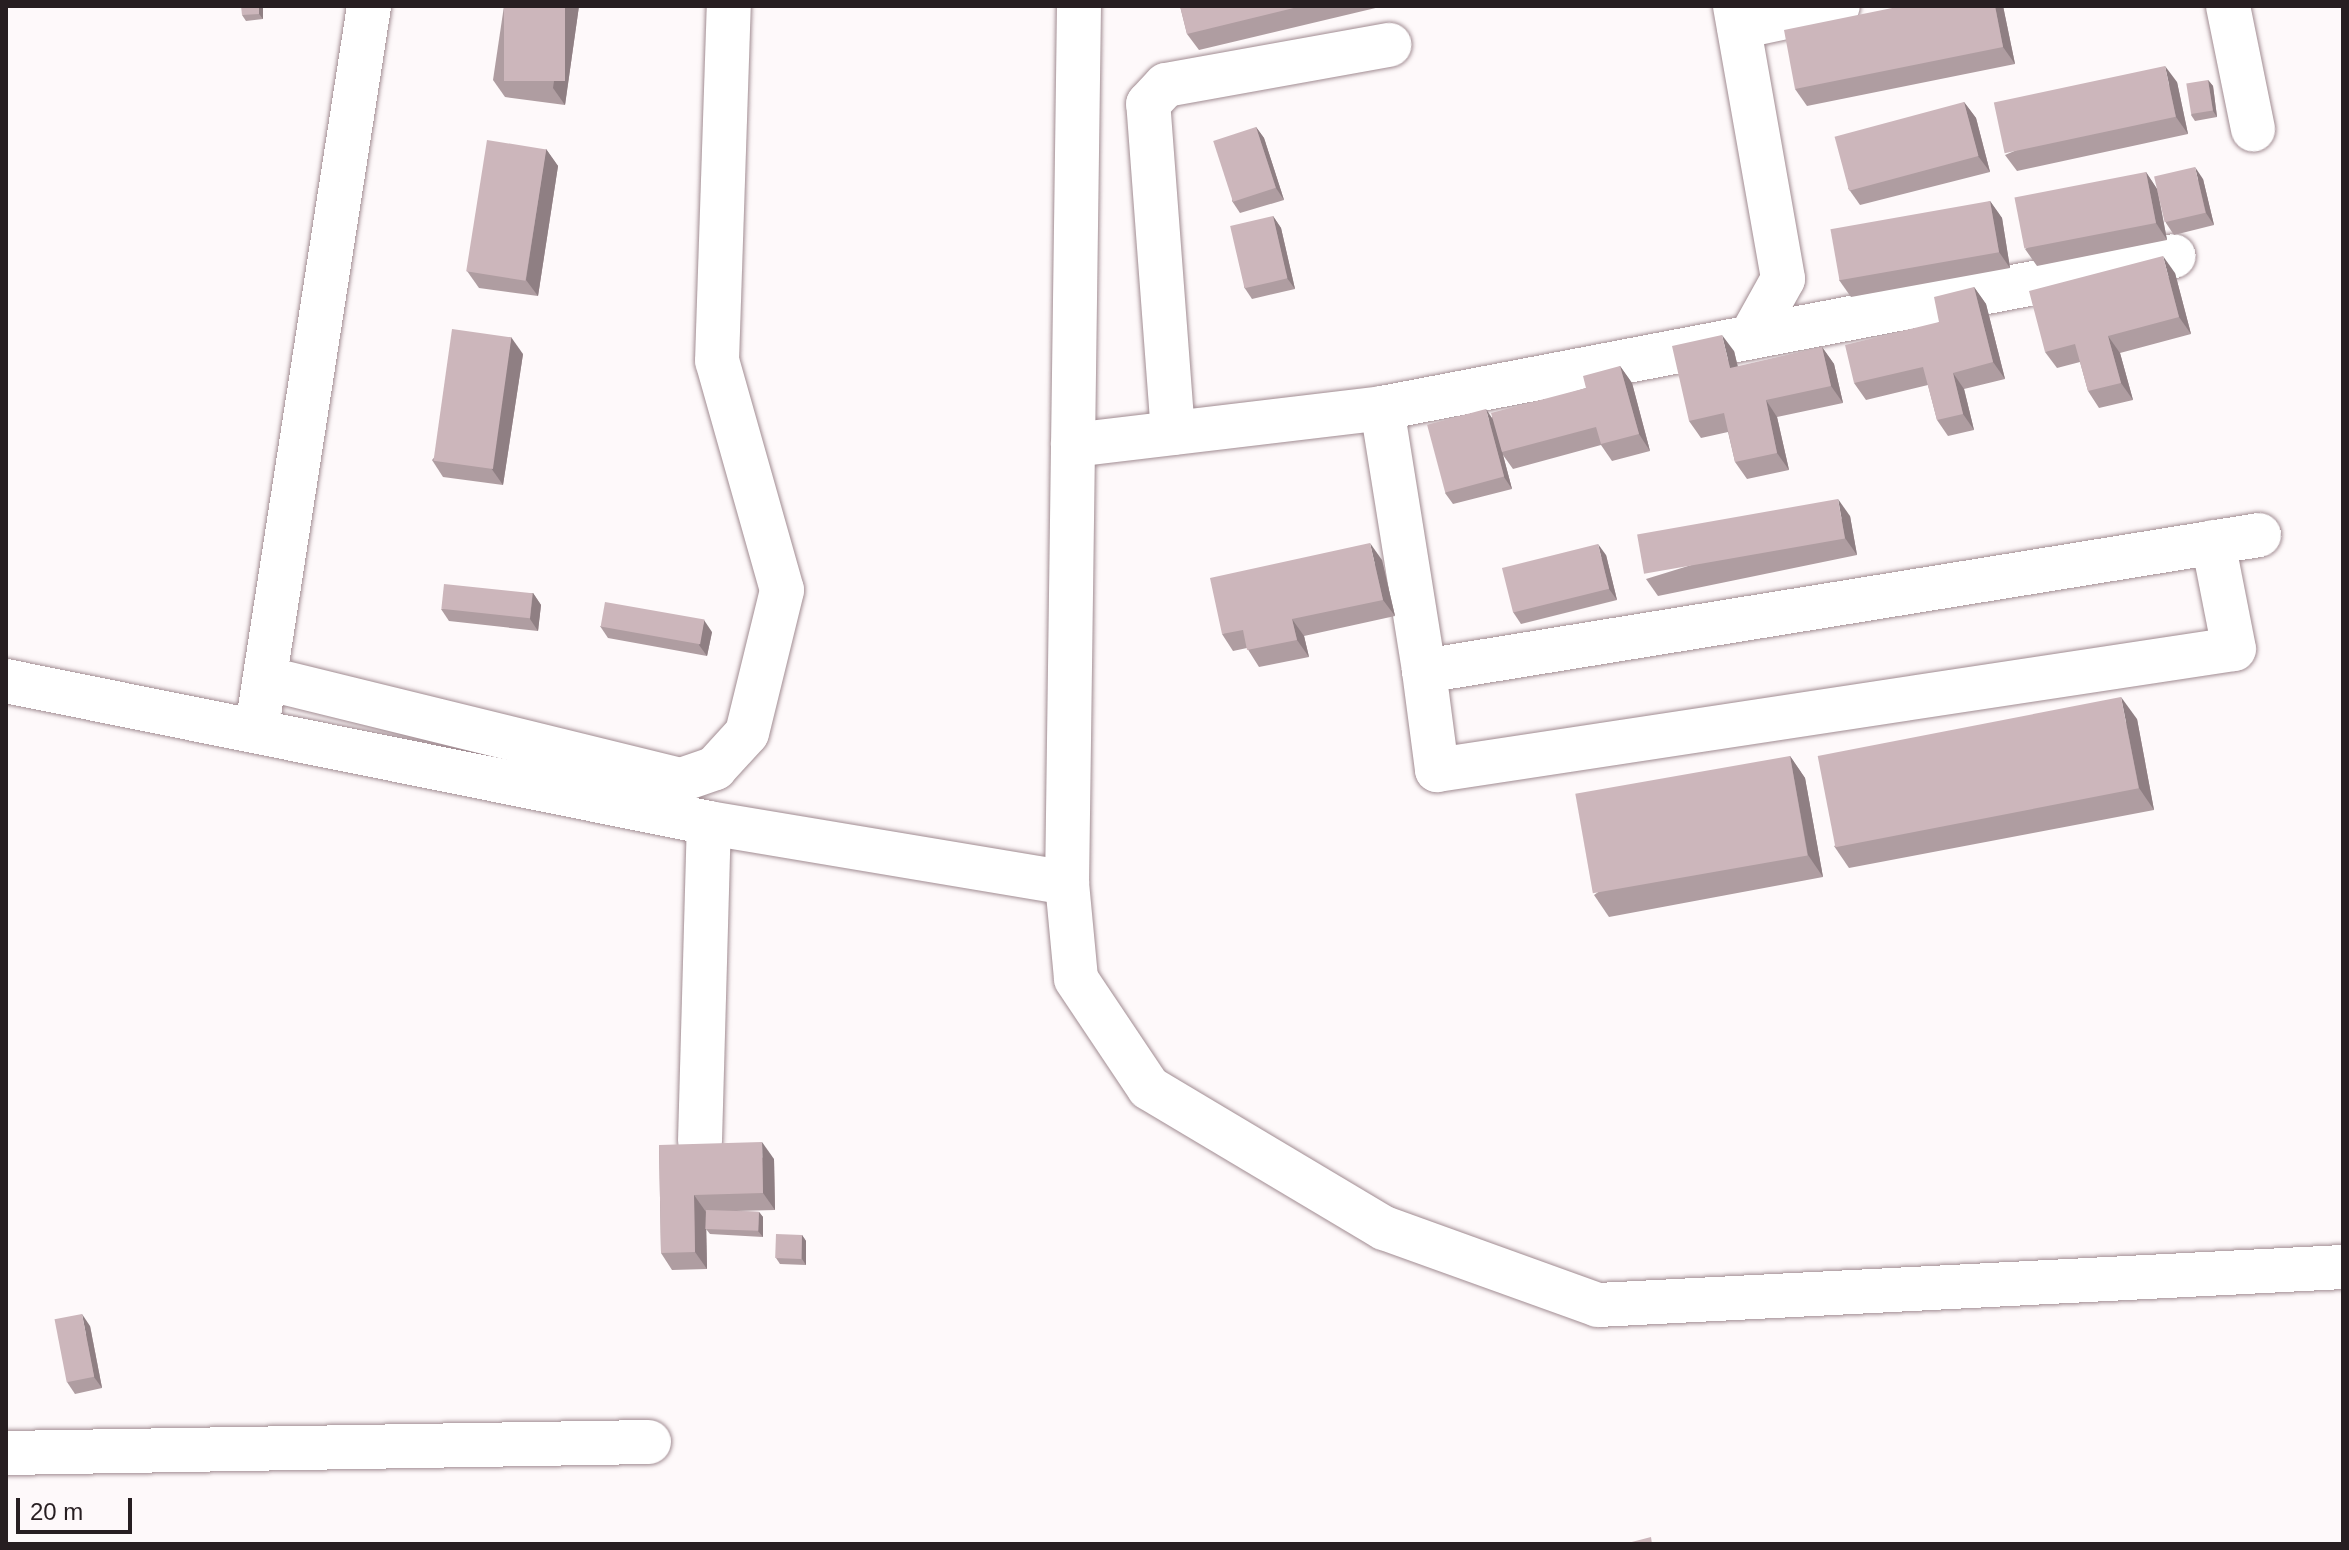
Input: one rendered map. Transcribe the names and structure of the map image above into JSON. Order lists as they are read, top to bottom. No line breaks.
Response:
{"scale_bar":"20 m"}
